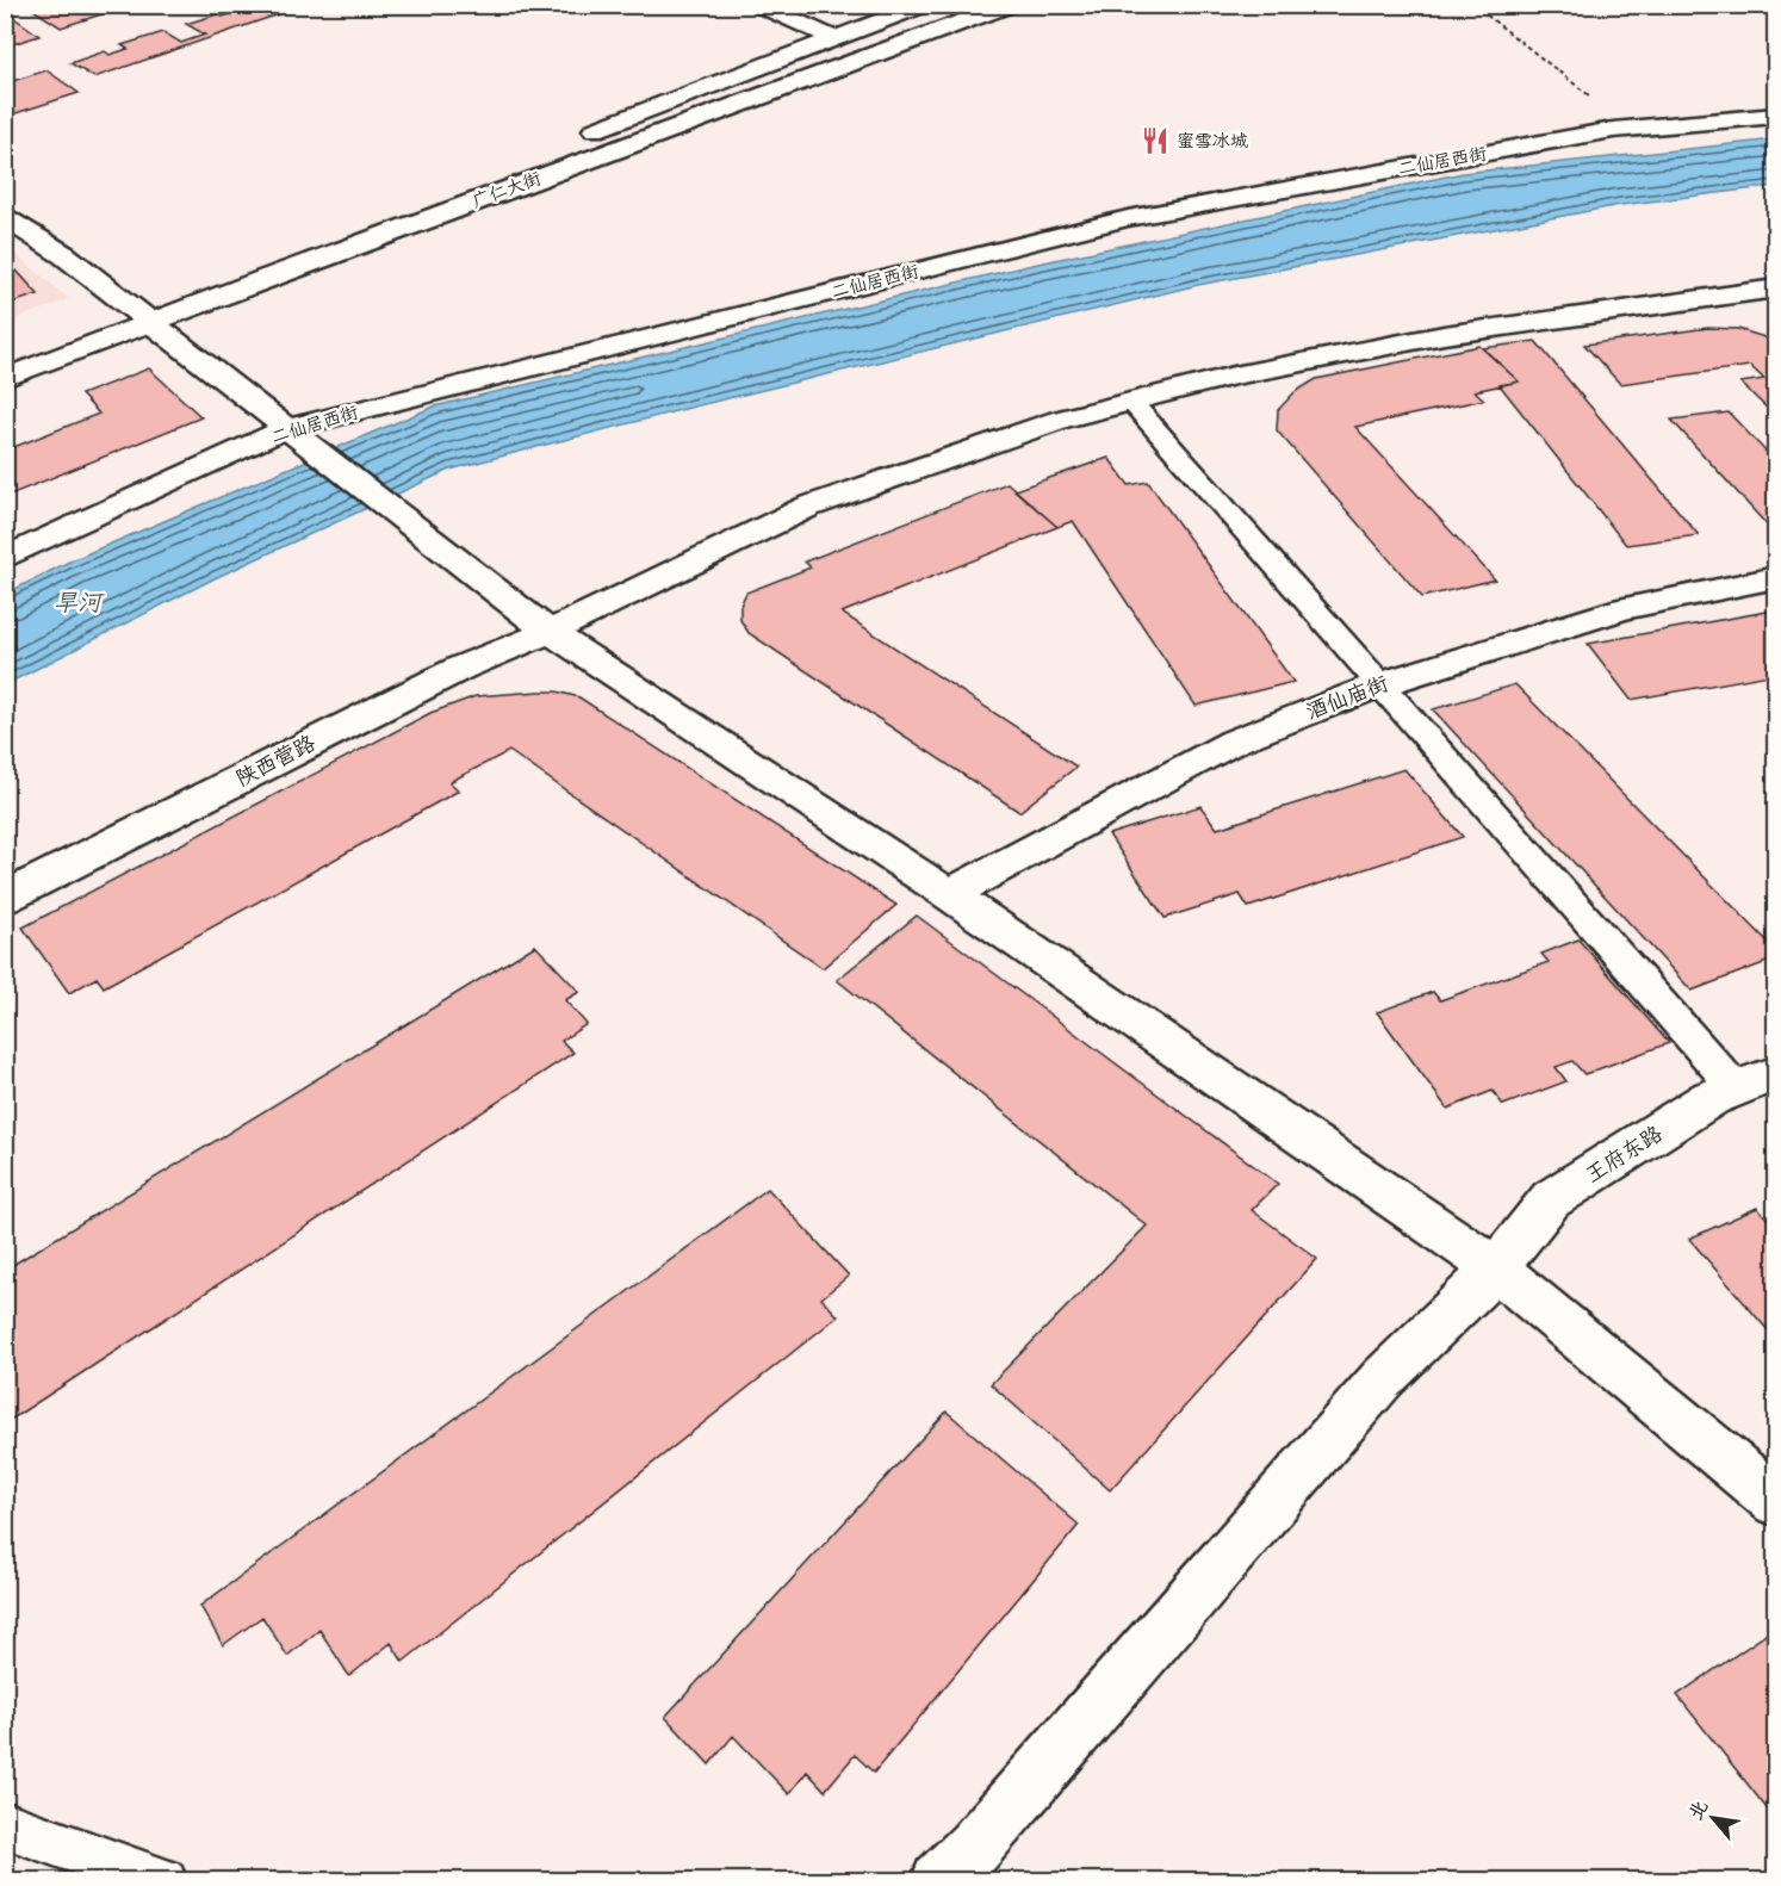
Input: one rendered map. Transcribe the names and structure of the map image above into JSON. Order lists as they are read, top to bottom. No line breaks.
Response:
{"streets":{"street":["二仙居西街","广仁大街","酒仙庙街","陕西营路","王府东路"]},"water":["旱河"],"places":{"restaurant":["蜜雪冰城"]},"north":"top left"}
